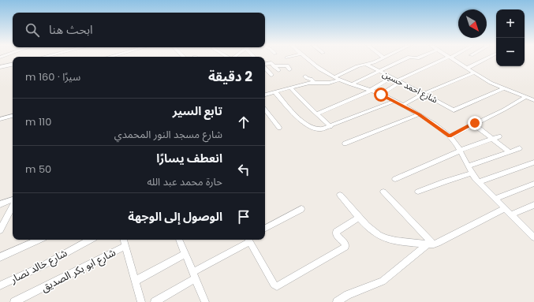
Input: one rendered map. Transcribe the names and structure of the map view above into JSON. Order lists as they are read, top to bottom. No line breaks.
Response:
{"streets":{"street":["شارع احمد حسين","شارع خالد نصار","شارع ابو بكر الصديق"]},"north":"bottom right","page":{"map_buttons":["+","−"],"search":"ابحث هنا","heading":["2 دقيقة","سيرًا · 160 m"],"list":[["تابع السير","شارع مسجد النور المحمدي","110 m"],["انعطف يسارًا","حارة محمد عبد الله","50 m"],"الوصول إلى الوجهة"]}}
